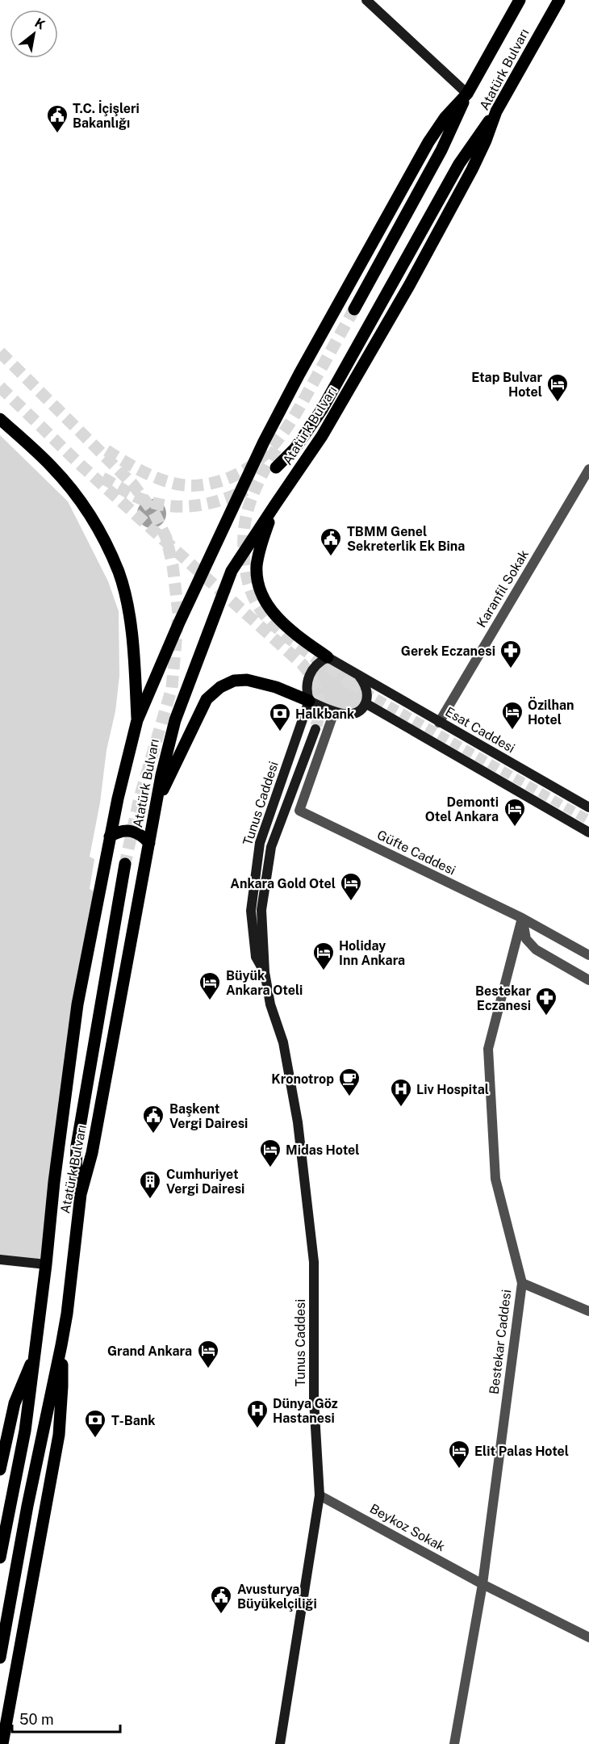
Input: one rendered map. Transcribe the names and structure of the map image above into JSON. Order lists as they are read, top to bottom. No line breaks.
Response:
{"streets":{"main road":["Atatürk Bulvarı"],"street":["Karanfil Sokak","Esat Caddesi","Tunus Caddesi","Güfte Caddesi","Bestekar Caddesi","Beykoz Sokak"]},"crossings":[["Karanfil Sokak","Esat Caddesi"],["Esat Caddesi","Tunus Caddesi"],["Esat Caddesi","Güfte Caddesi"],["Tunus Caddesi","Güfte Caddesi"],["Tunus Caddesi","Beykoz Sokak"],["Güfte Caddesi","Bestekar Caddesi"],["Bestekar Caddesi","Beykoz Sokak"]],"places":{"public building":["T.C. İçişleri Bakanlığı","TBMM Genel Sekreterlik Ek Bina","Başkent Vergi Dairesi","Avusturya Büyükelçiliği"],"hotel":["Etap Bulvar Hotel","Özilhan Hotel","Demonti Otel Ankara","Ankara Gold Otel","Holiday Inn Ankara","Büyük Ankara Oteli","Midas Hotel","Grand Ankara","Elit Palas Hotel"],"pharmacy":["Gerek Eczanesi","Bestekar Eczanesi"],"bank":["Halkbank","T-Bank"],"cafe":["Kronotrop"],"hospital":["Liv Hospital","Dünya Göz Hastanesi"],"building":["Cumhuriyet Vergi Dairesi"]},"scale_bar":"50 m","north":"top right"}
